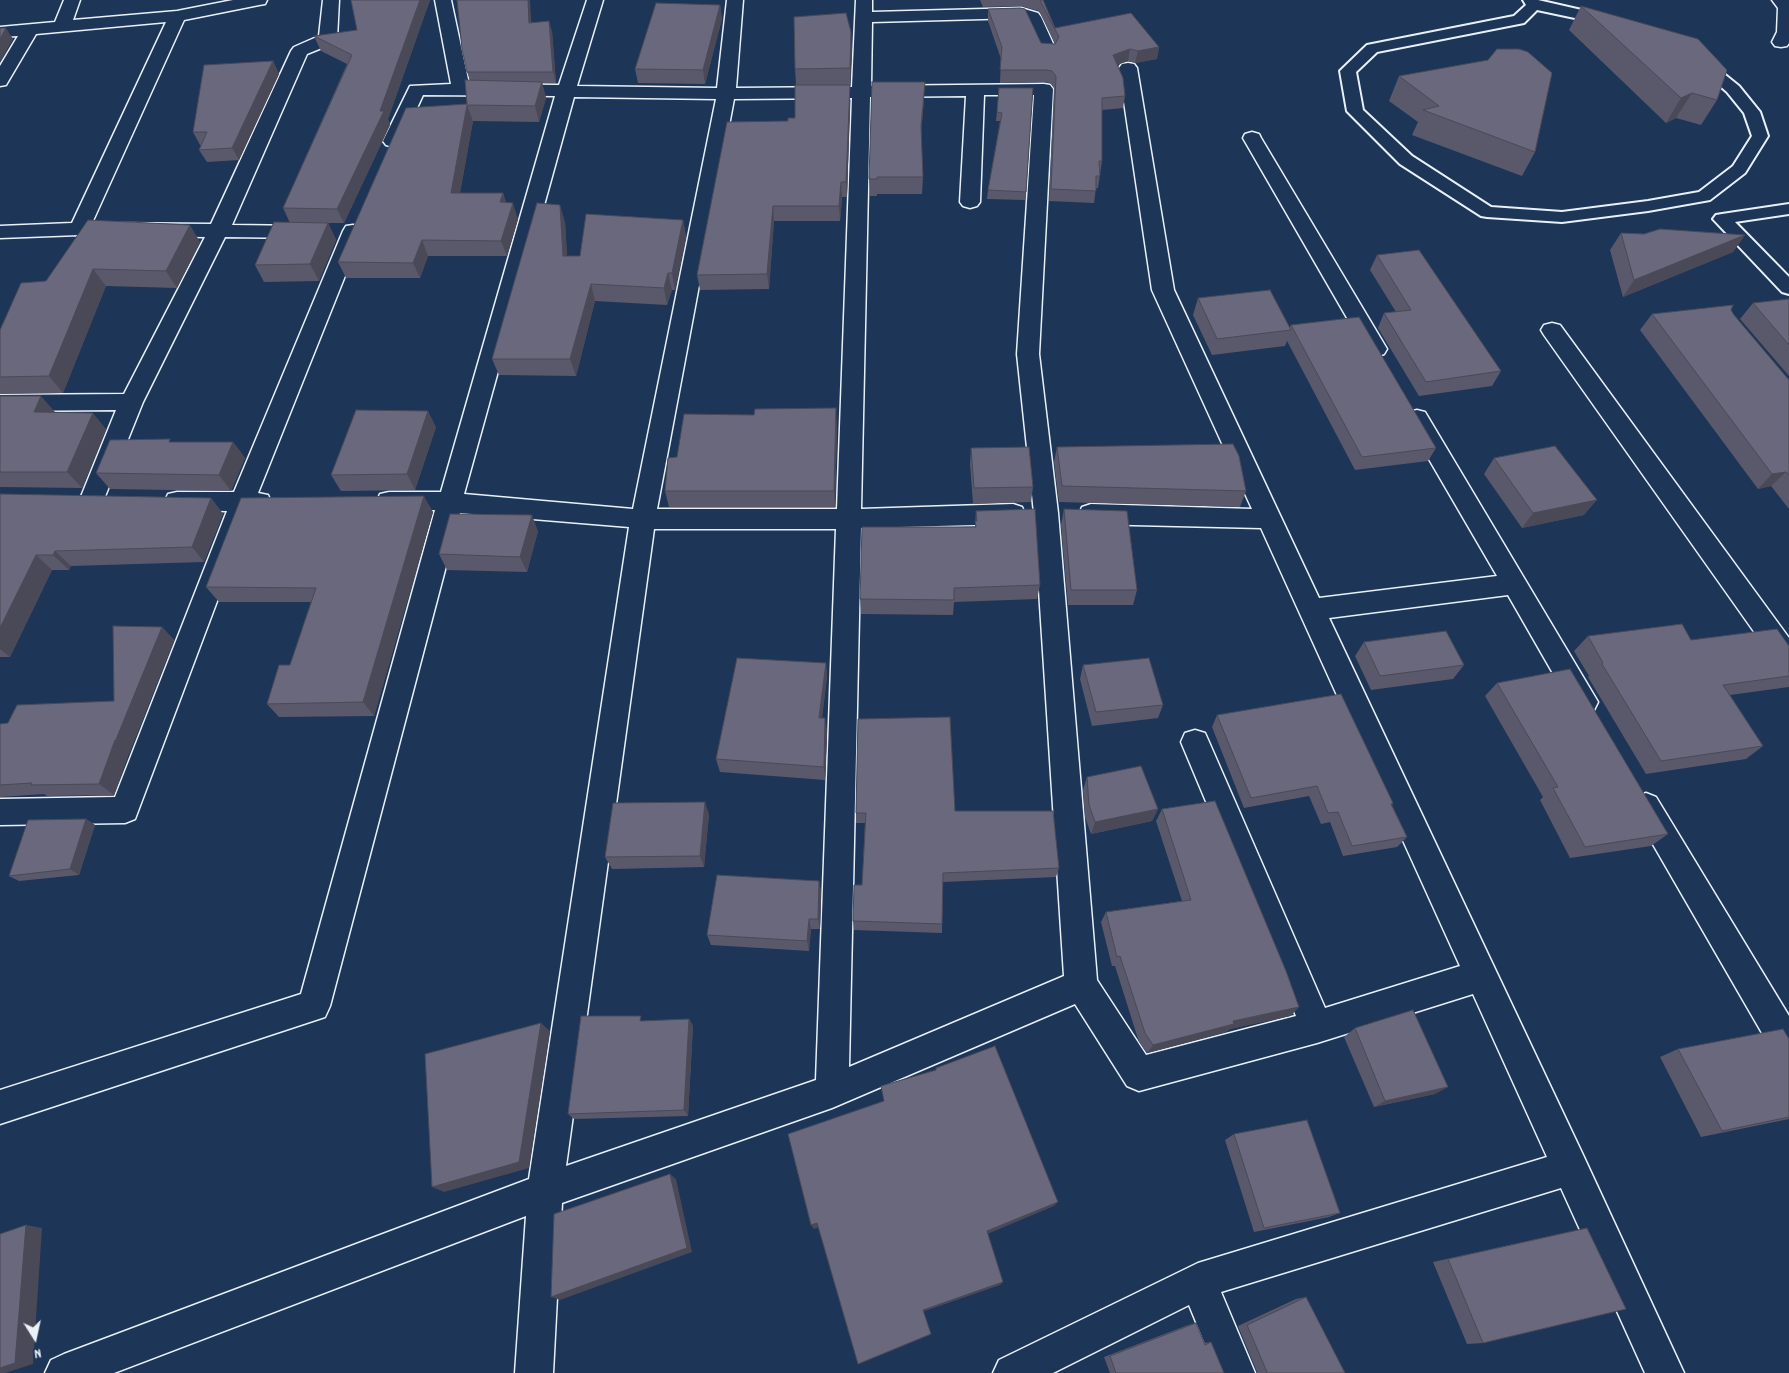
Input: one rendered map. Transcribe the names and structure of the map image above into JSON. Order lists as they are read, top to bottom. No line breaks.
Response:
{"north":"bottom"}
